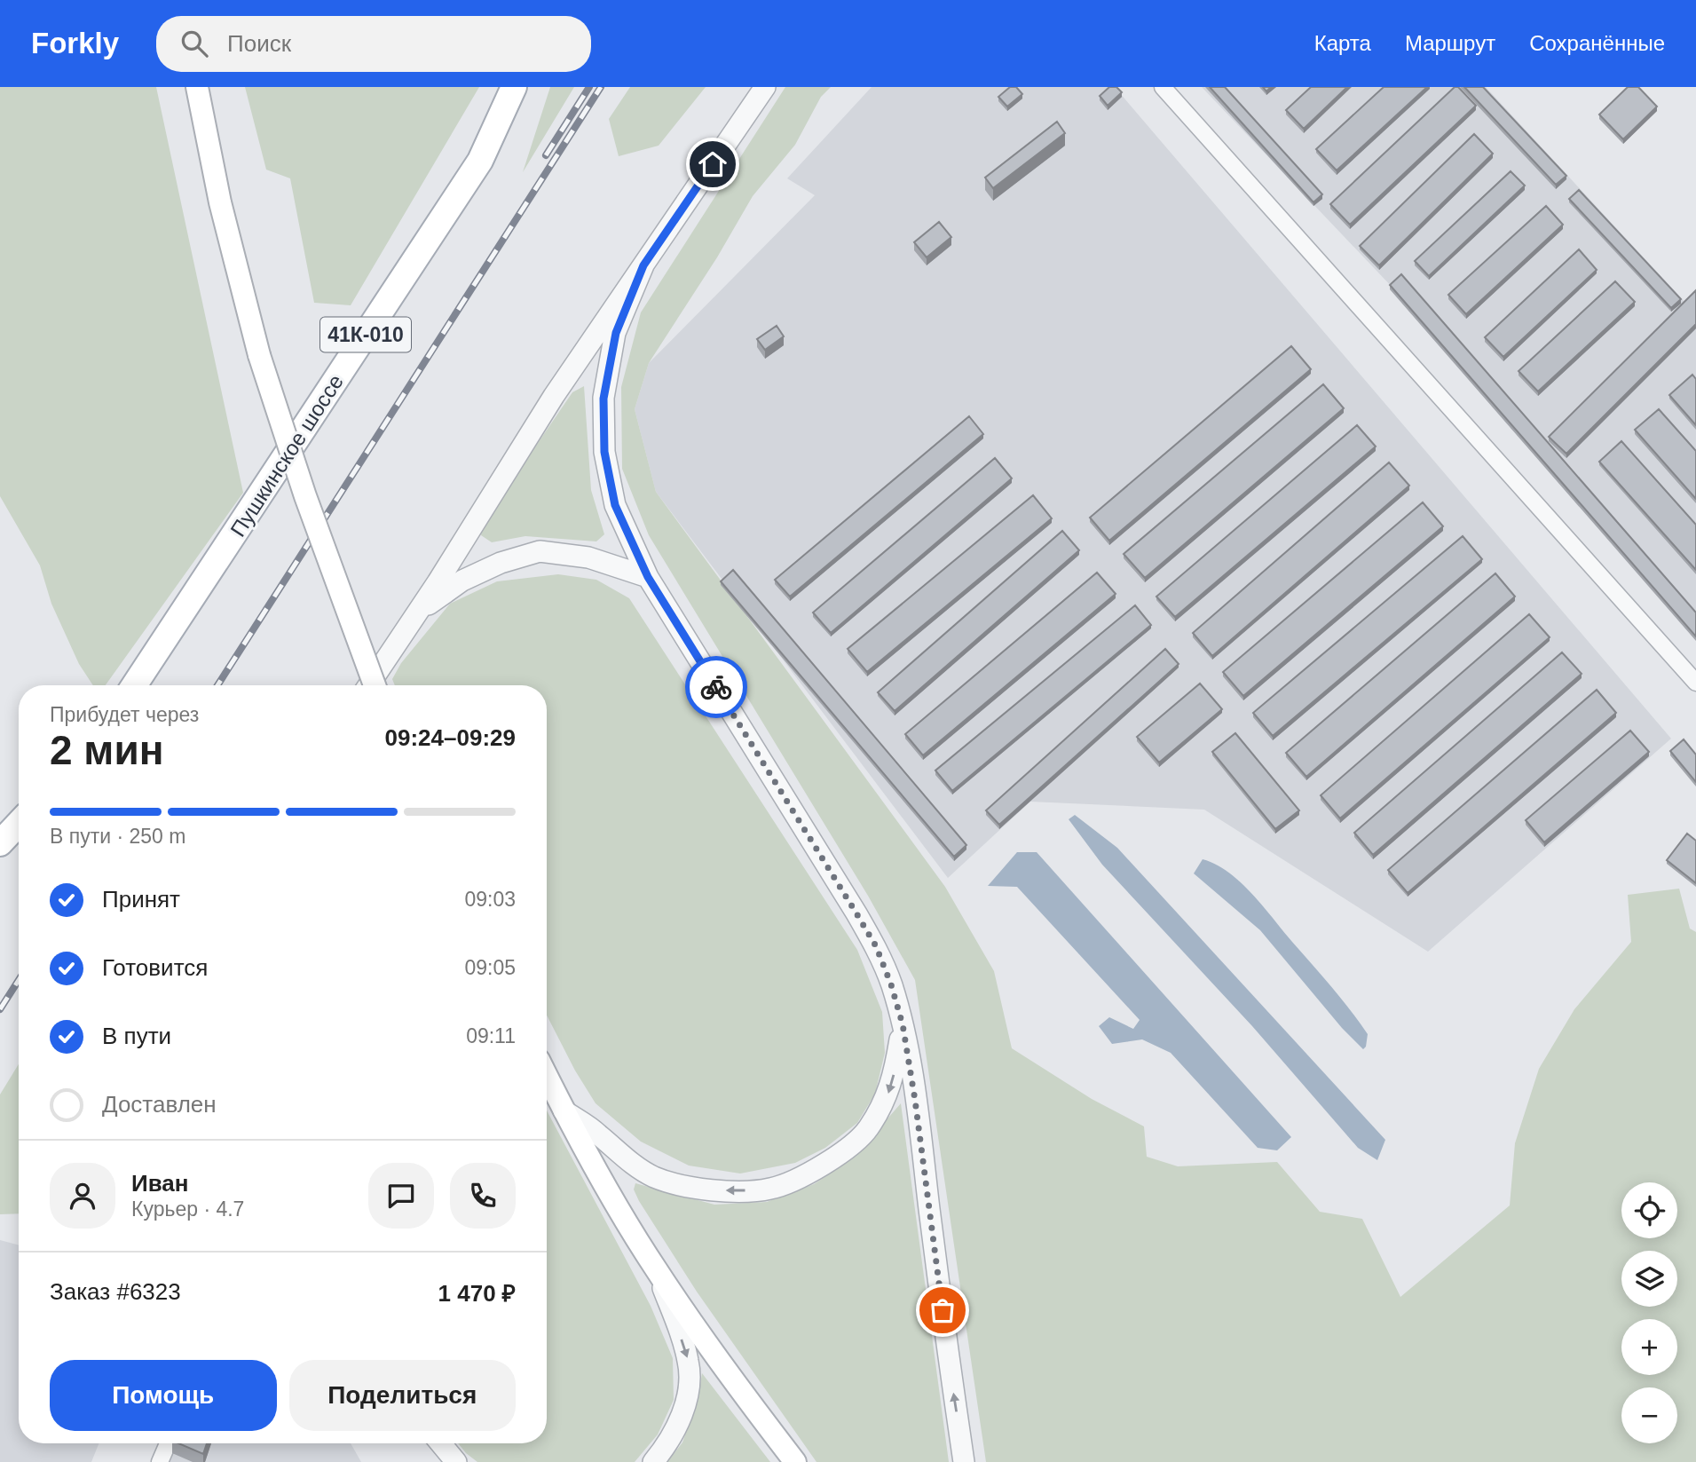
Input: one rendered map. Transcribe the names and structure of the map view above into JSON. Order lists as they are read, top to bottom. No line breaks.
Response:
{"streets":{"main road":["41К-010","Пушкинское шоссе"]},"page":{"header":"Forkly","search":"Поиск","nav":["Карта","Маршрут","Сохранённые"],"heading":["2 мин","Прибудет через","09:24–09:29"],"panel":["Иван","Курьер · 4.7","Заказ #6323","1 470 ₽"],"bar":"В пути · 250 m","list":[["Принят","09:03"],["Готовится","09:05"],["В пути","09:11"],"Доставлен"],"map_buttons":["+","−"],"buttons":["Помощь","Поделиться"]}}
